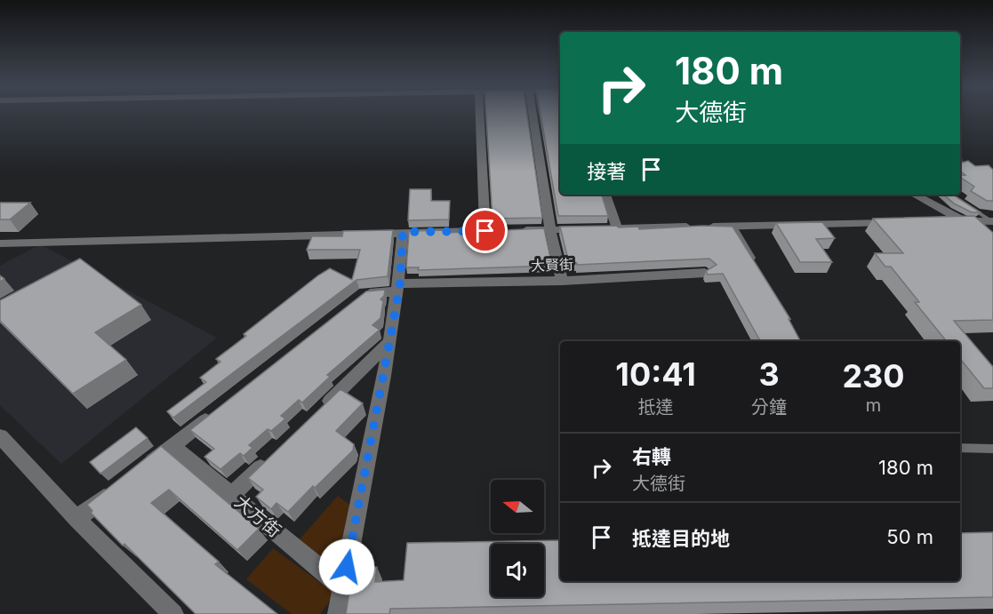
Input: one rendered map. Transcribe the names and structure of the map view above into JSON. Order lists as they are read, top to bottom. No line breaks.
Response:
{"streets":{"street":["大賢街","大方街"]},"north":"left","page":{"turn":["180 m","大德街"],"then":"接著","eta":["10:41","抵達","3","分鐘","230","m"],"list":[{"name":"右轉","note":"大德街","value":"180 m"},{"name":"抵達目的地","value":"50 m"}]}}
